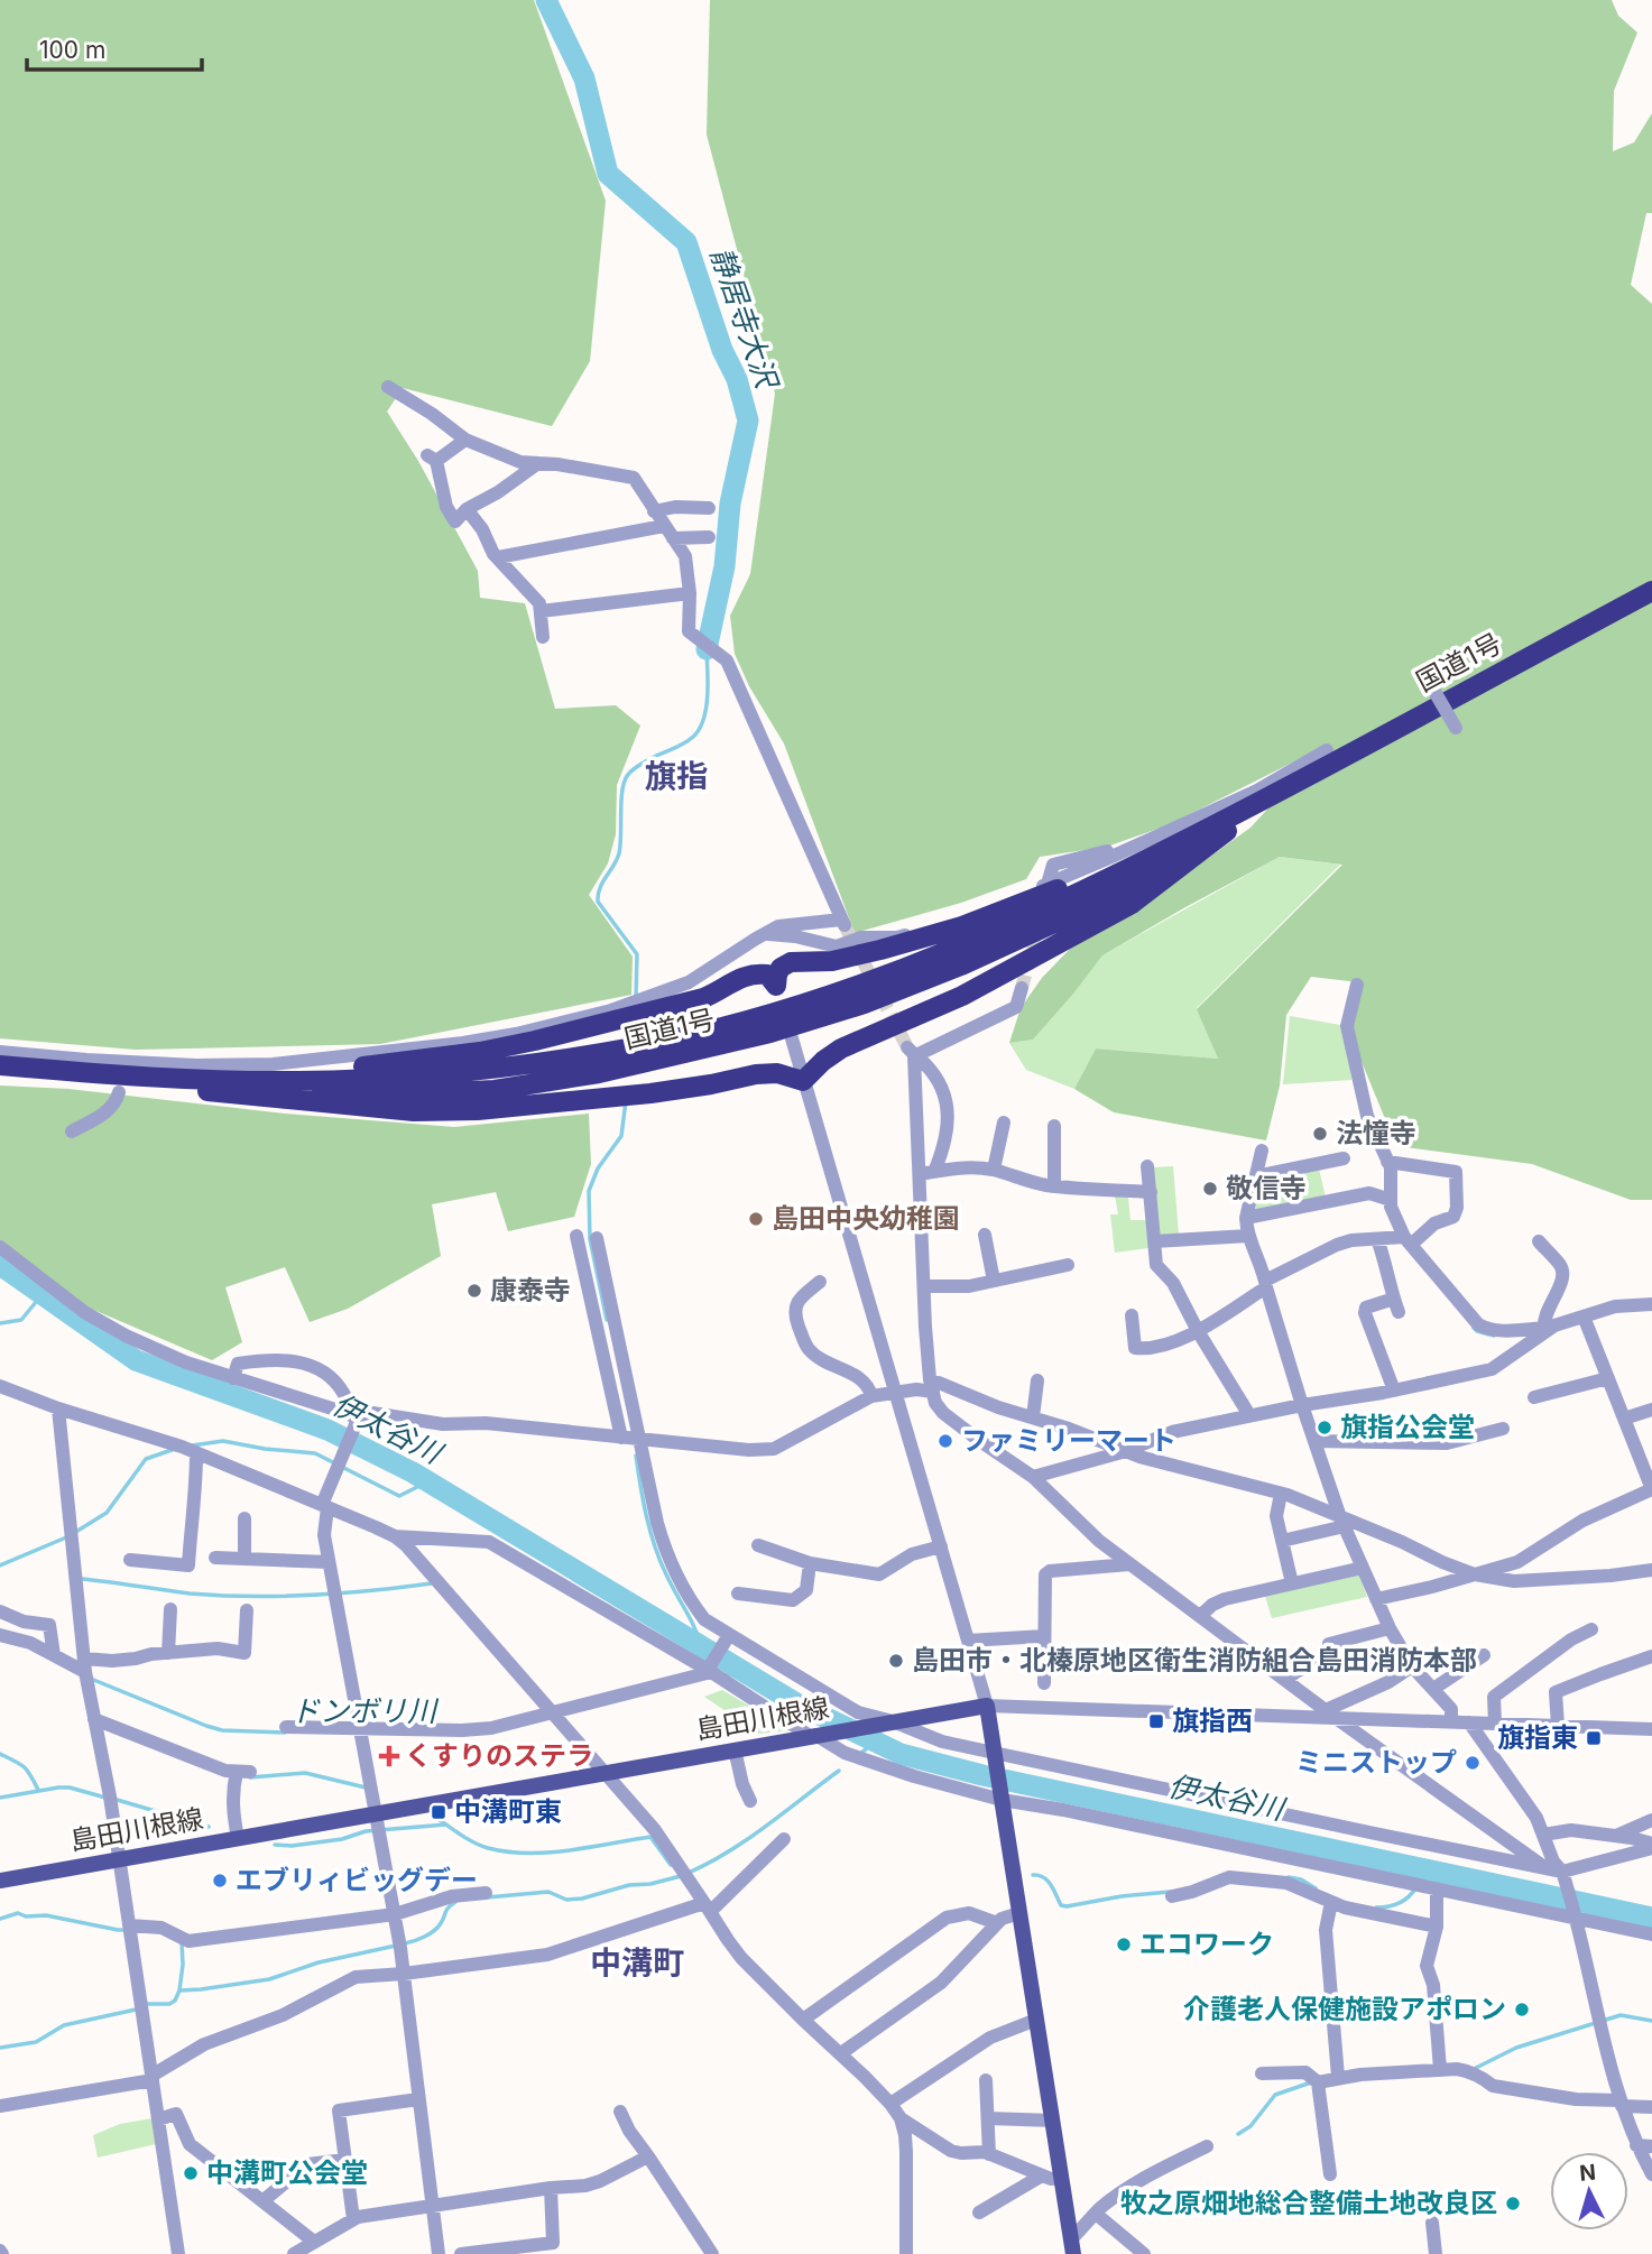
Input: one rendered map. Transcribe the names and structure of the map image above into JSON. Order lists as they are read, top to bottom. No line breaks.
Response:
{"streets":{"highway":["国道1号"],"main road":["島田川根線"]},"districts":["旗指","中溝町"],"water":["静居寺大沢","伊太谷川","ドンボリ川"],"places":{"other":["法憧寺","敬信寺","島田中央幼稚園","康泰寺","旗指公会堂","ファミリーマート","島田市・北榛原地区衛生消防組合島田消防本部","ミニストップ","エブリィビッグデー","エコワーク","介護老人保健施設アポロン","中溝町公会堂","牧之原畑地総合整備土地改良区"],"transit":["旗指西","旗指東","中溝町東"],"health":["くすりのステラ"]},"scale_bar":"100 m","north":"top"}
